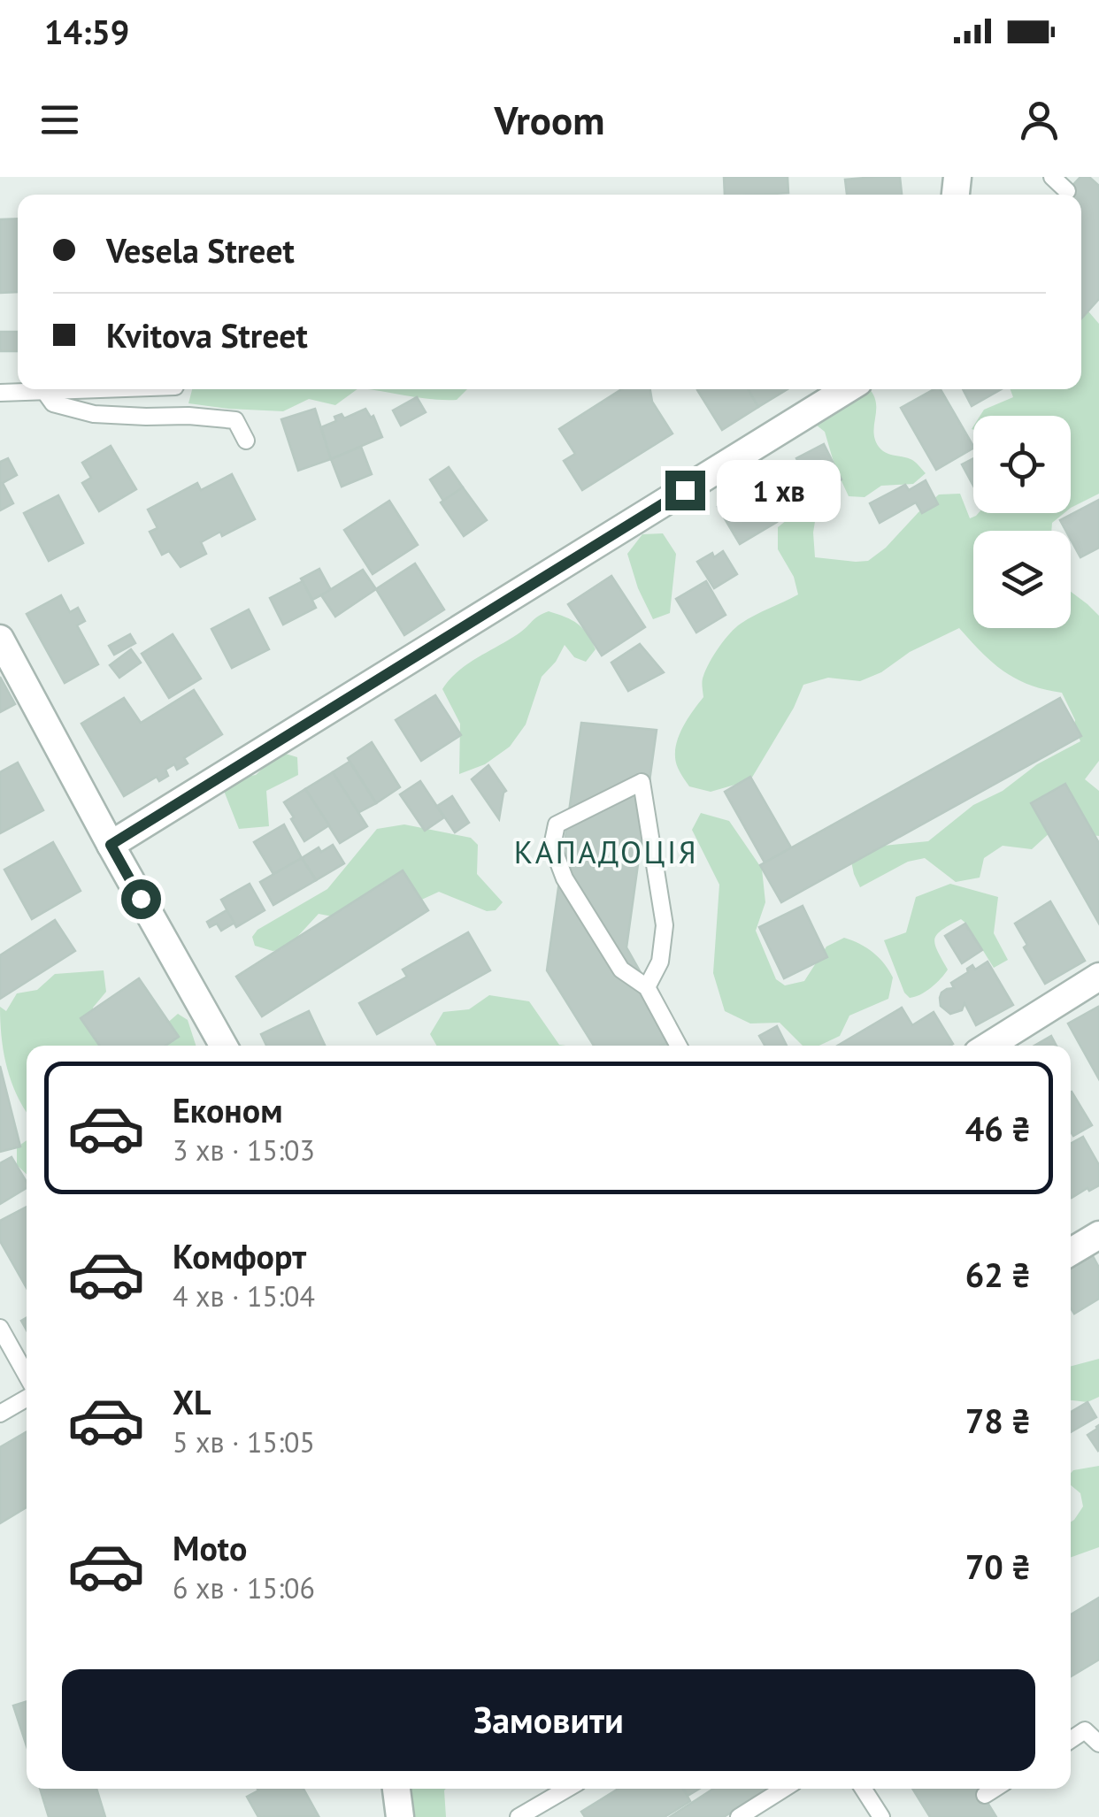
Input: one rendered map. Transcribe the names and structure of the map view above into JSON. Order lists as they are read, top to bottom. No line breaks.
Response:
{"districts":["КАПАДОЦІЯ"],"page":{"status":"14:59","header":"Vroom","banner":["Vesela Street","Kvitova Street"],"bubble":"1 хв","list":[{"name":"Економ","note":"3 хв · 15:03","value":"46 ₴"},{"name":"Комфорт","note":"4 хв · 15:04","value":"62 ₴"},{"name":"XL","note":"5 хв · 15:05","value":"78 ₴"},{"name":"Moto","note":"6 хв · 15:06","value":"70 ₴"}],"buttons":"Замовити"}}
